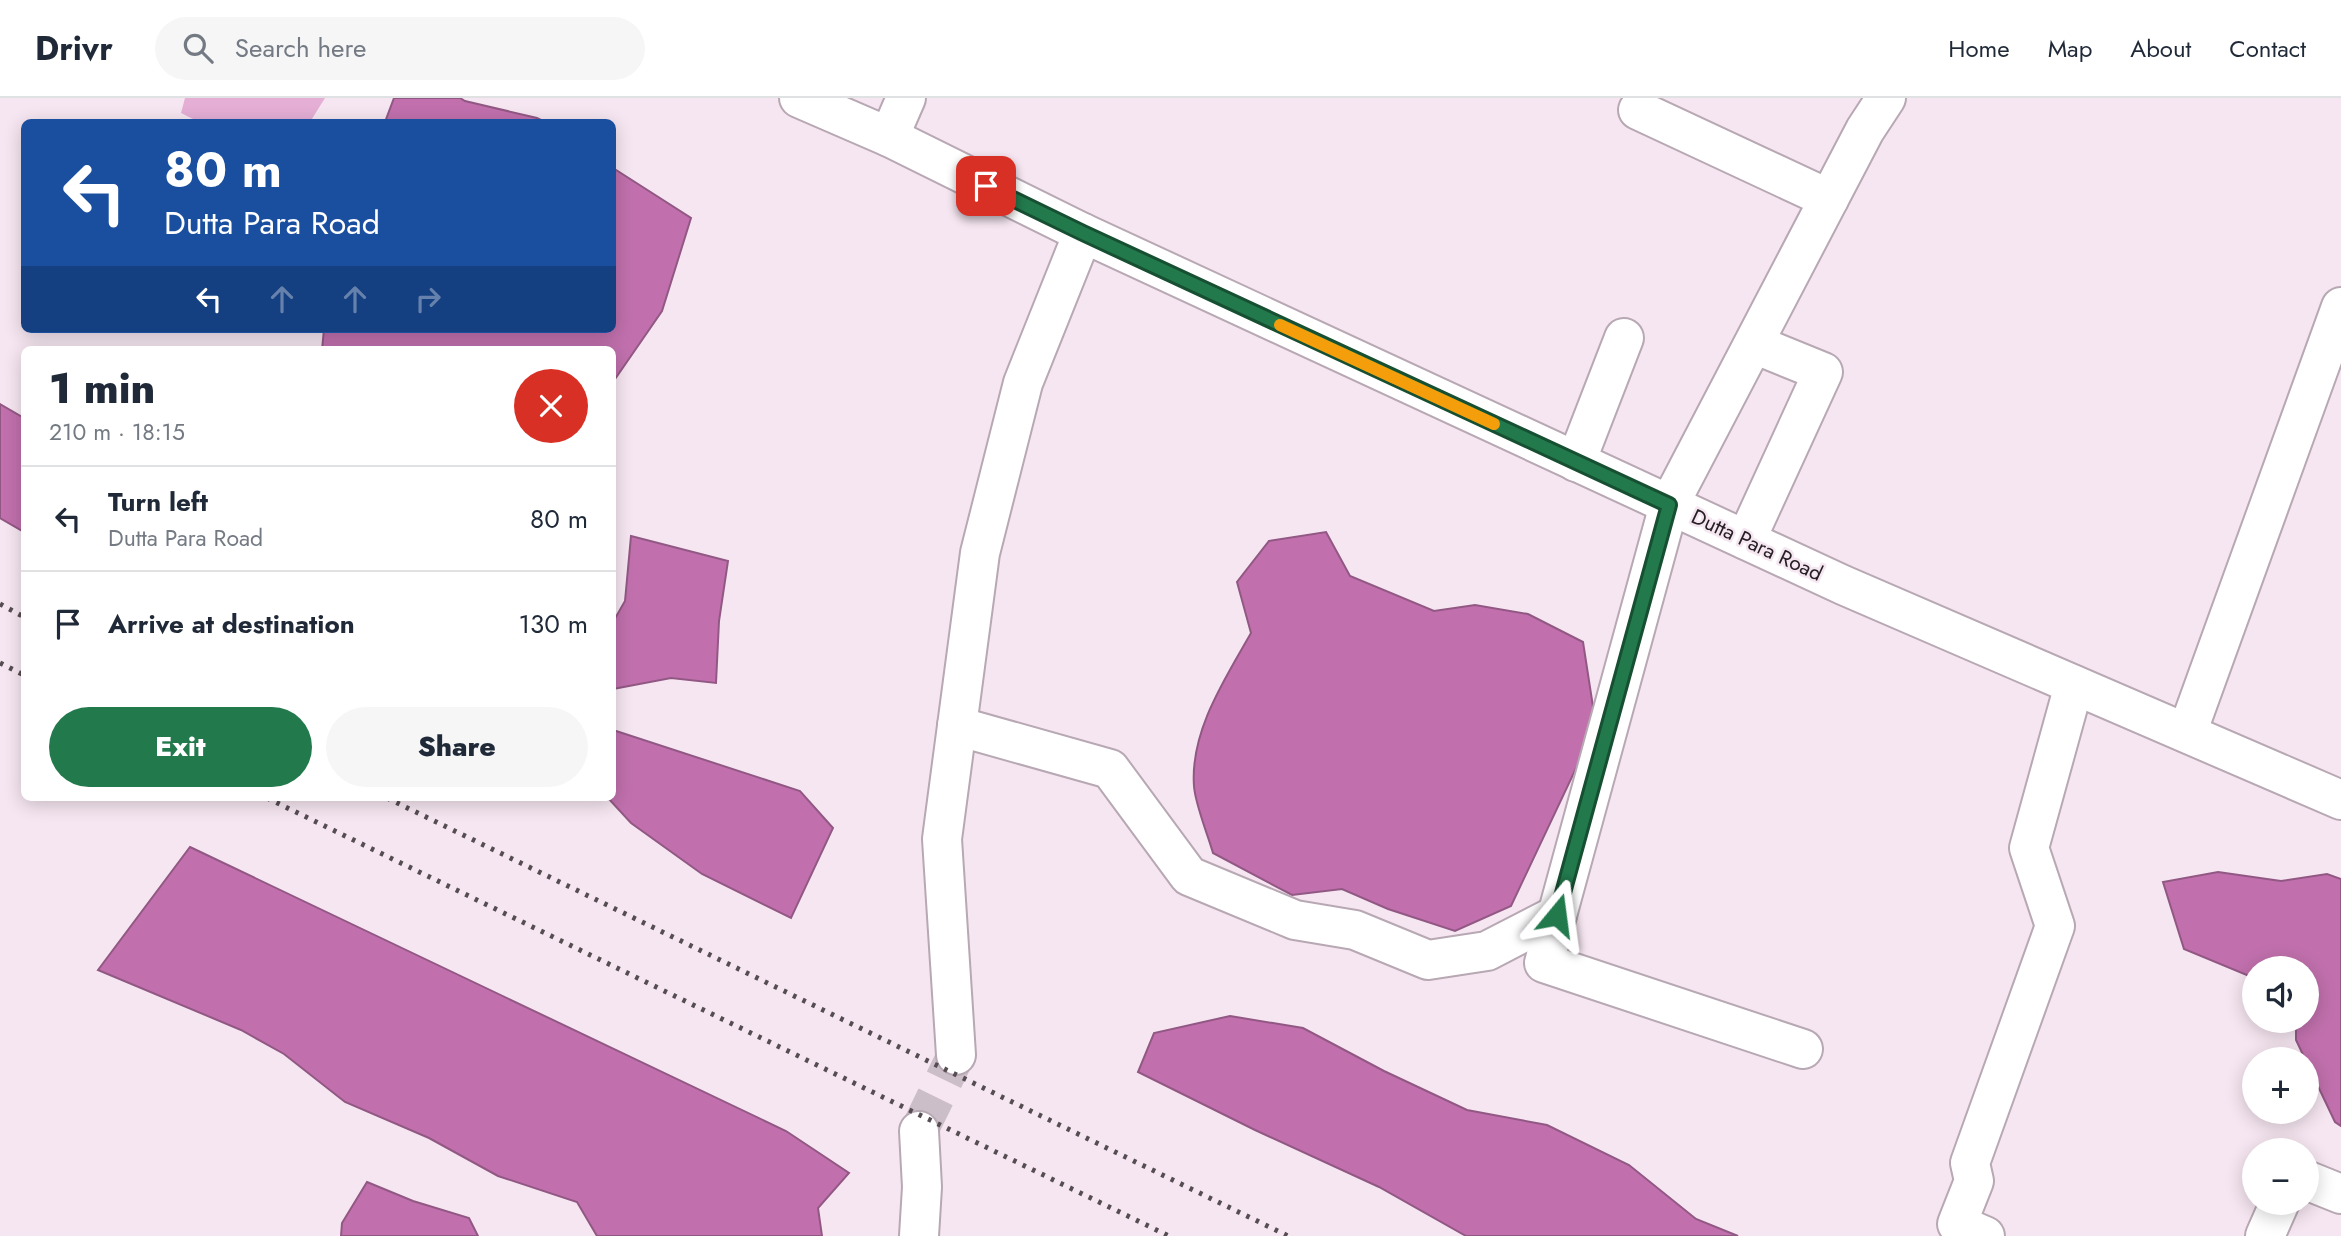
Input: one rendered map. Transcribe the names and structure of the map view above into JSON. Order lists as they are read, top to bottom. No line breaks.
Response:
{"streets":{"street":["Dutta Para Road"]},"page":{"header":"Drivr","search":"Search here","nav":["Home","Map","About","Contact"],"turn":["80 m","Dutta Para Road"],"heading":["1 min","210 m · 18:15"],"list":[{"name":"Turn left","note":"Dutta Para Road","value":"80 m"},{"name":"Arrive at destination","value":"130 m"}],"buttons":["Exit","Share"],"map_buttons":["+","−"]}}
